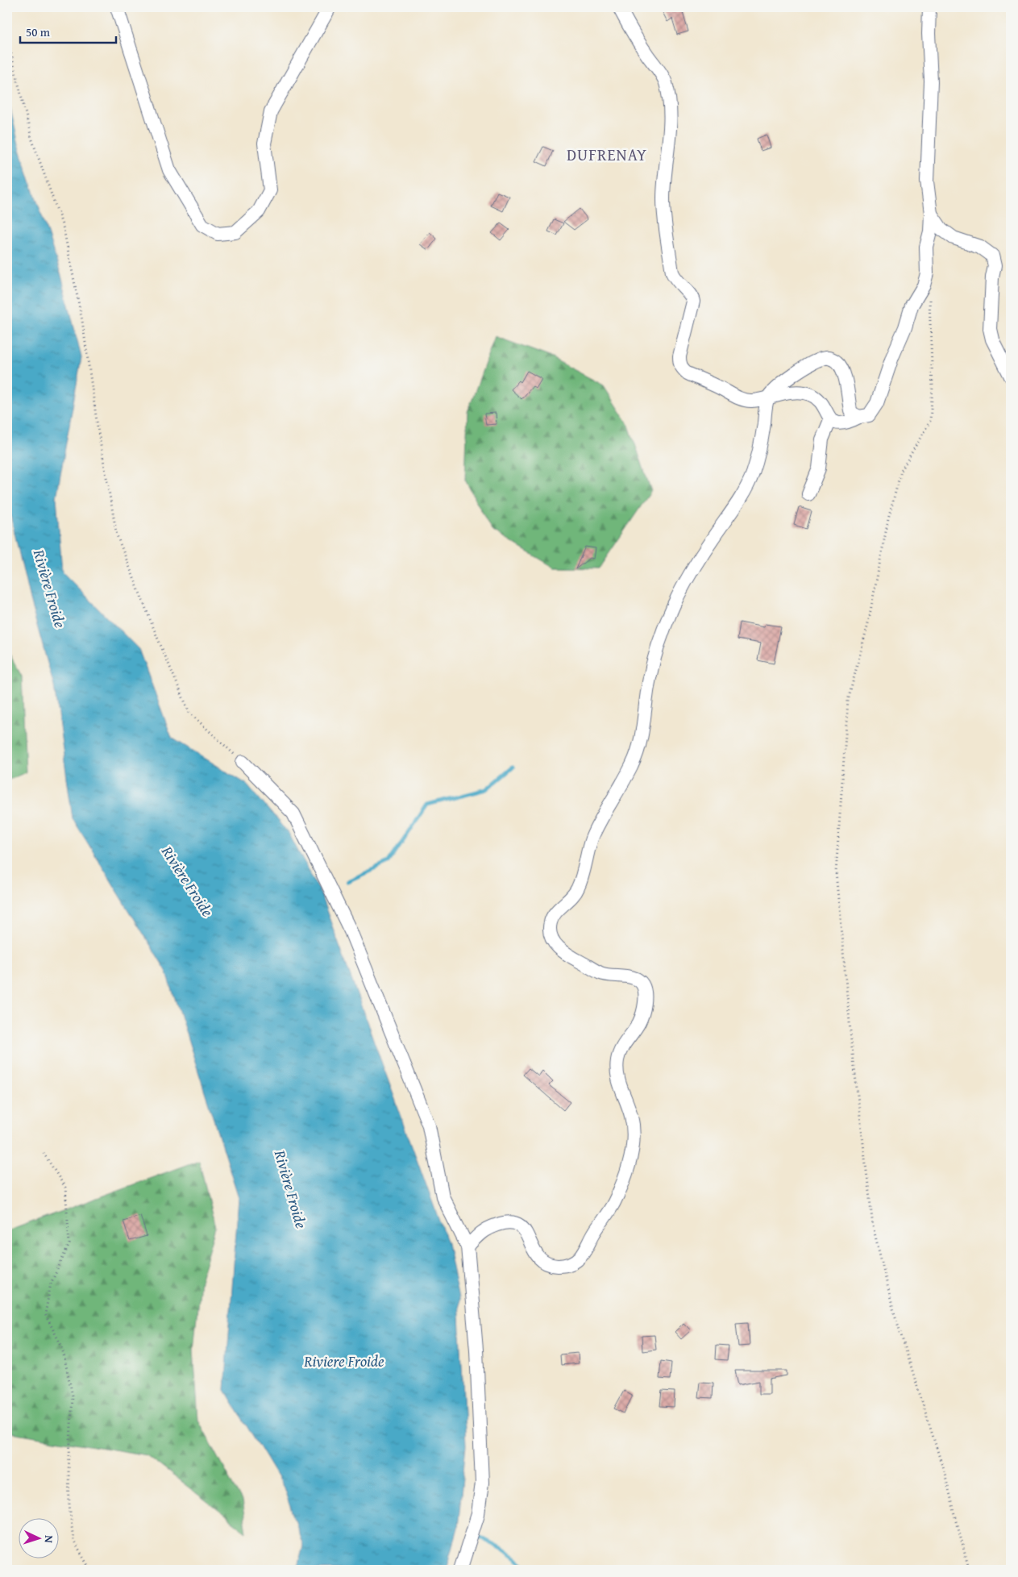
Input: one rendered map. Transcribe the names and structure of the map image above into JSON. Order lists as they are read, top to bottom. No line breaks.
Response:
{"districts":["DUFRENAY"],"water":["Rivière Froide","Riviere Froide"],"scale_bar":"50 m","north":"right"}
